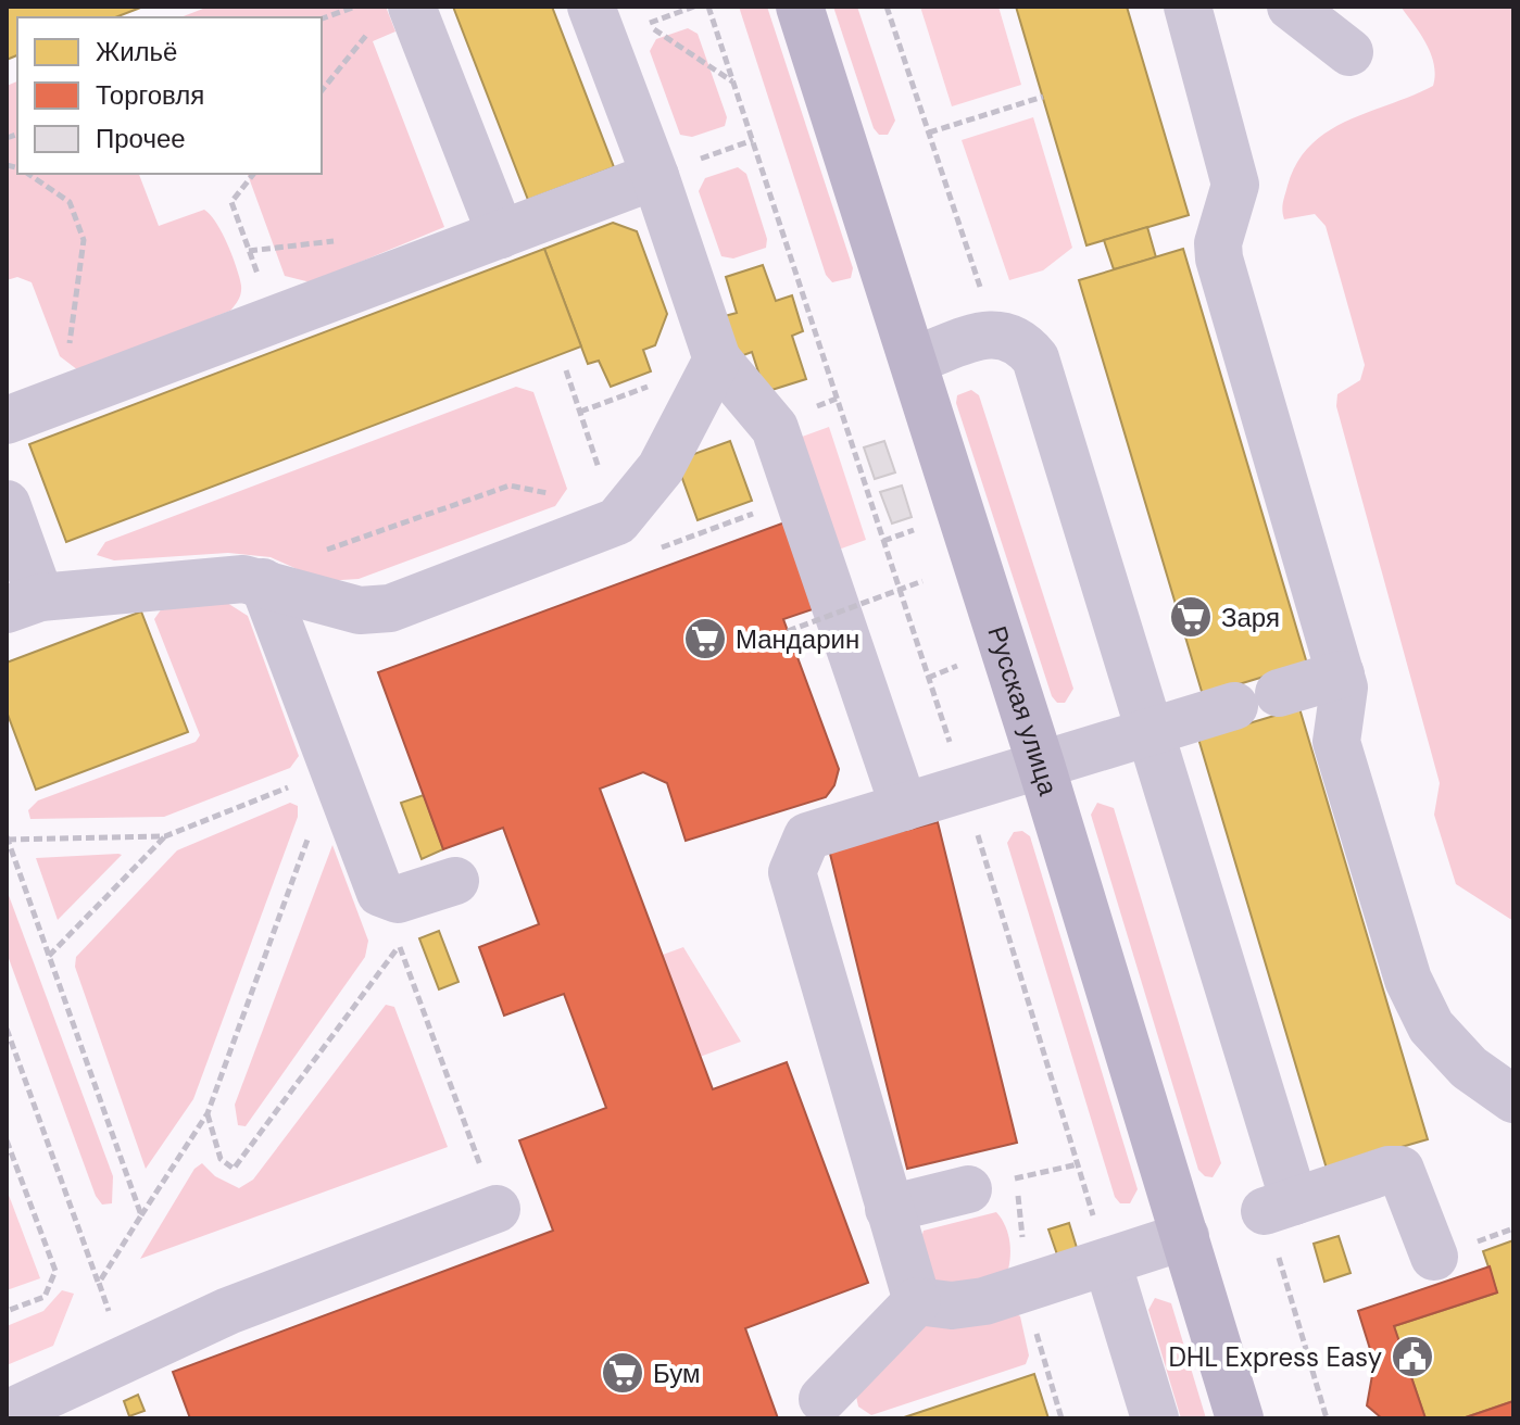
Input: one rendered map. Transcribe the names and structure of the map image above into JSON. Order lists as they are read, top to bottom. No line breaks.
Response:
{"streets":{"main road":["Русская улица"]},"places":{"supermarket":["Заря","Мандарин","Бум"],"public building":["DHL Express Easy"]},"legend":["Жильё","Торговля","Прочее"]}
